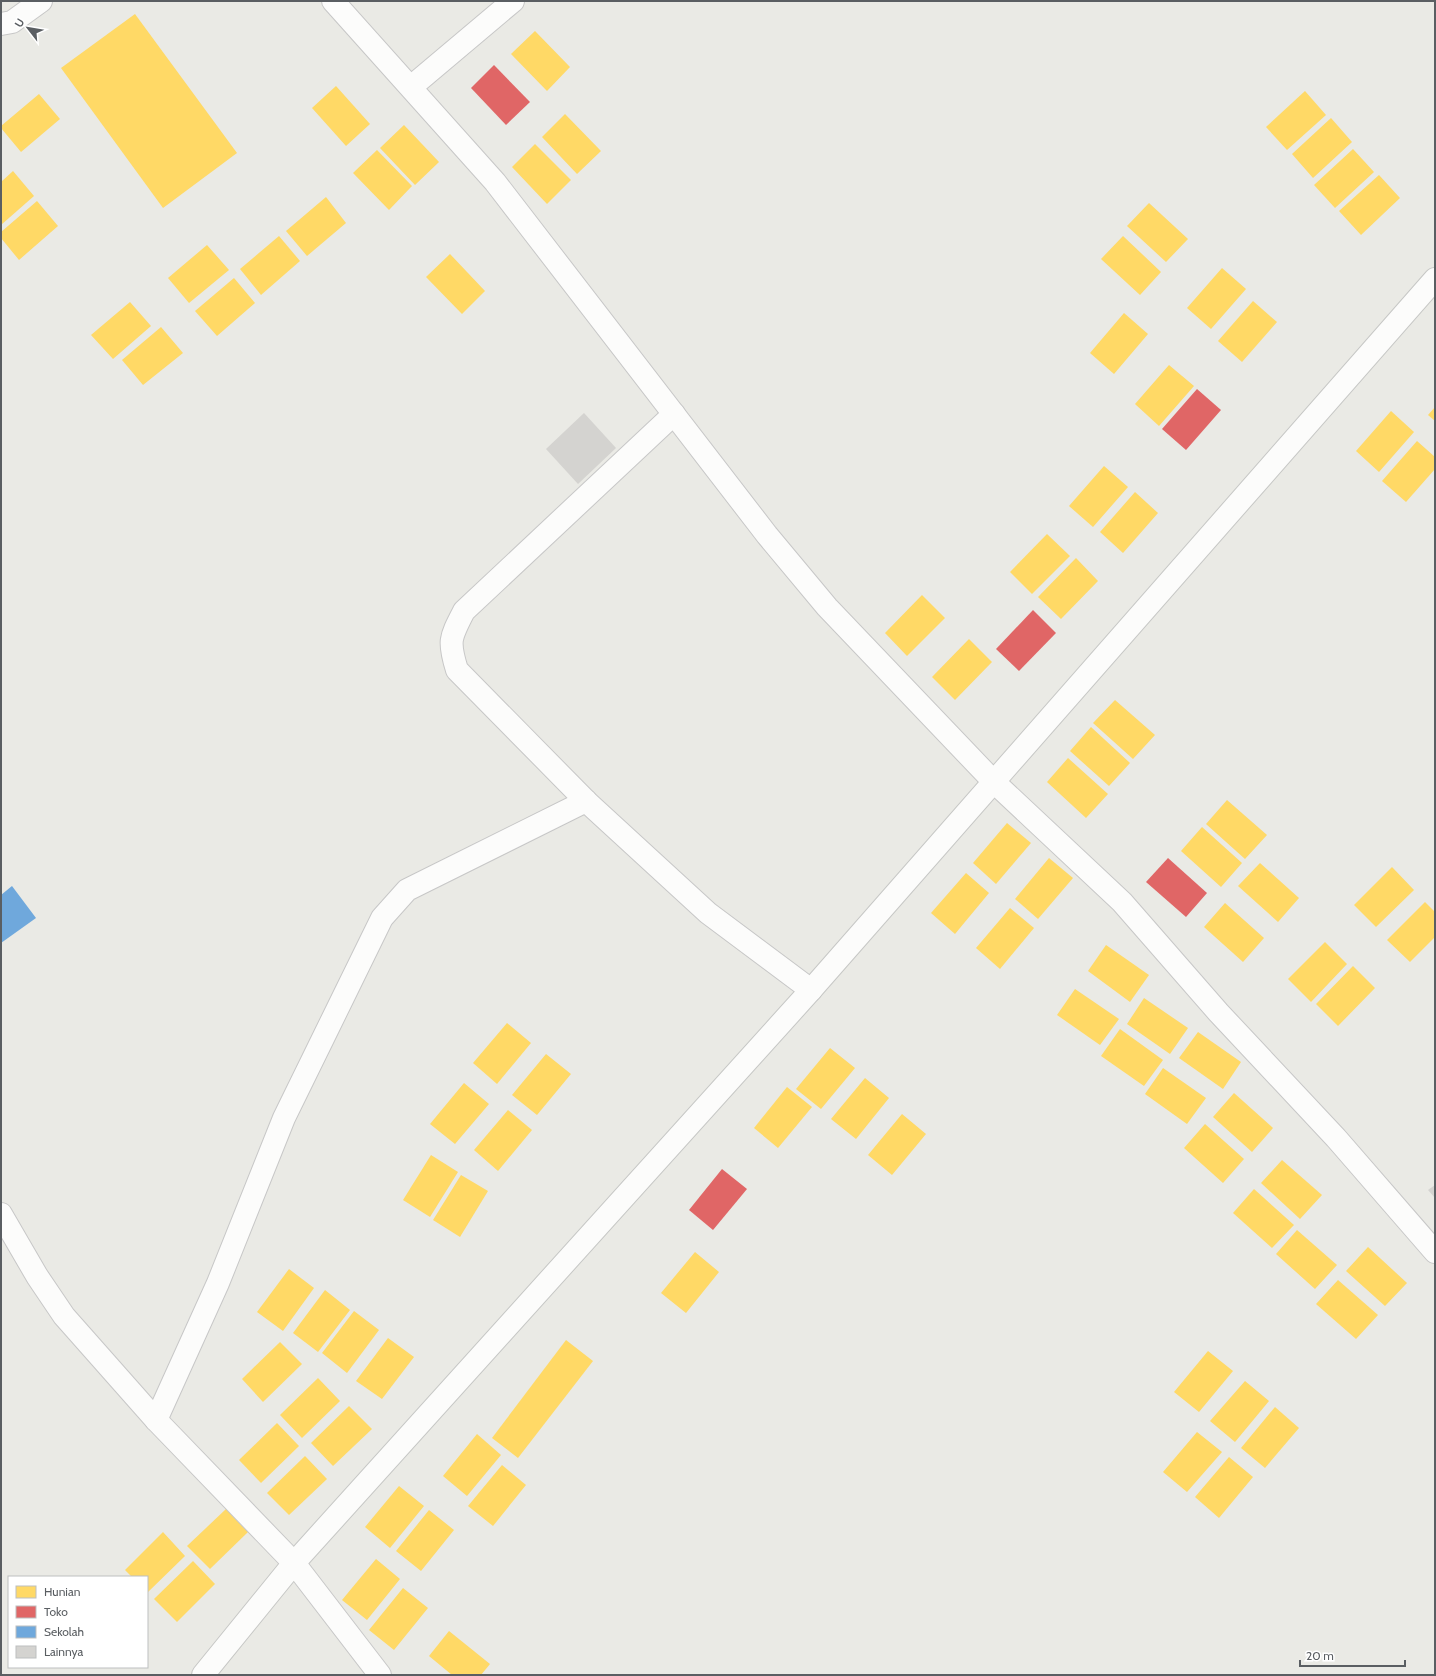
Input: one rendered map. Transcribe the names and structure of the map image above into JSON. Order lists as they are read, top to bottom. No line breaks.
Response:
{"legend":["Hunian","Toko","Sekolah","Lainnya"],"scale_bar":"20 m","north":"top left"}
